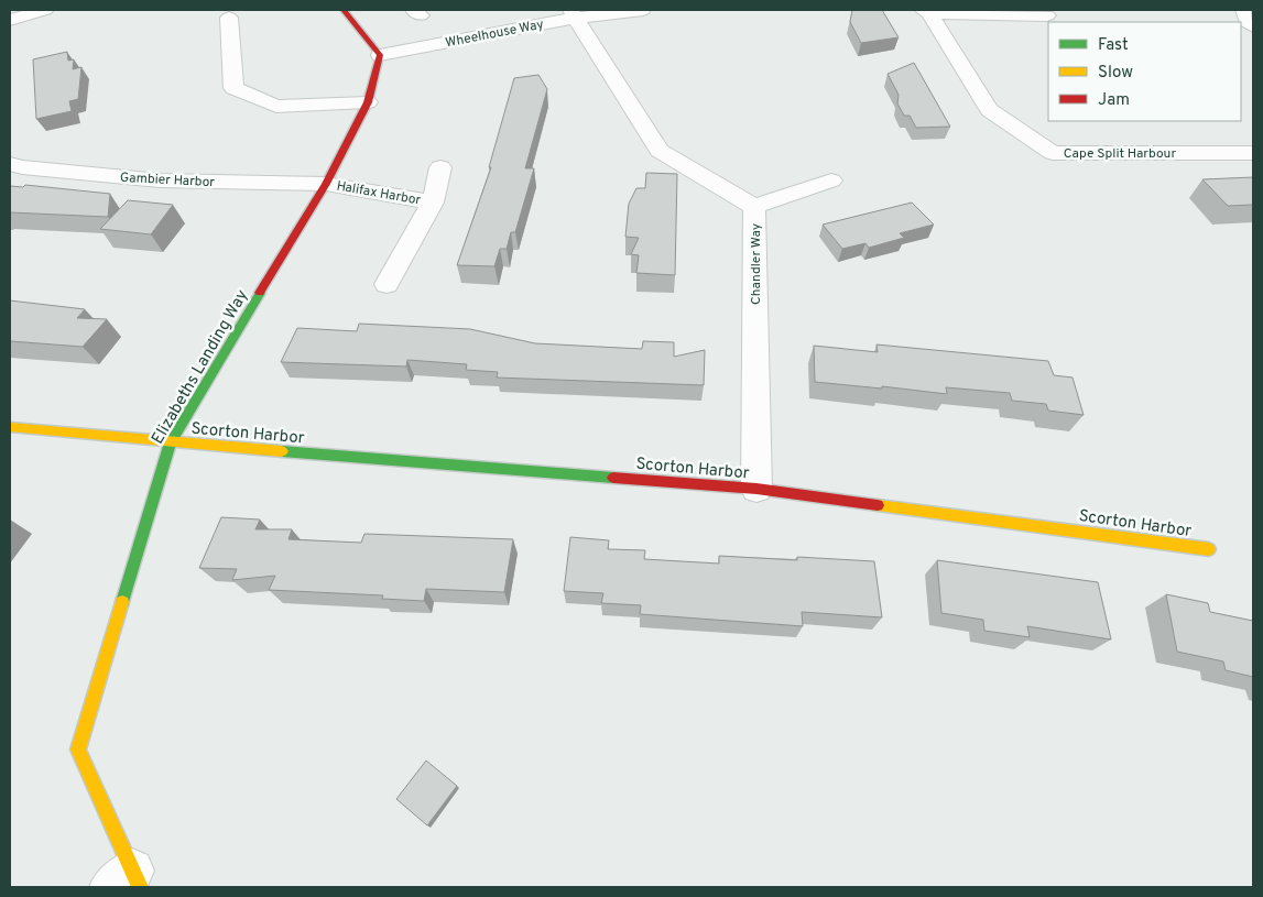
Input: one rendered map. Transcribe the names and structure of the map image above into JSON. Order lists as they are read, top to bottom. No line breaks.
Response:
{"streets":{"street":["Wheelhouse Way","Cape Split Harbour","Gambier Harbor","Halifax Harbor","Chandler Way","Elizabeths Landing Way","Scorton Harbor"]},"crossings":[["Wheelhouse Way","Chandler Way"],["Wheelhouse Way","Elizabeths Landing Way"],["Gambier Harbor","Halifax Harbor"],["Gambier Harbor","Elizabeths Landing Way"],["Halifax Harbor","Elizabeths Landing Way"],["Chandler Way","Scorton Harbor"],["Elizabeths Landing Way","Scorton Harbor"]],"legend":["Fast","Slow","Jam"]}
